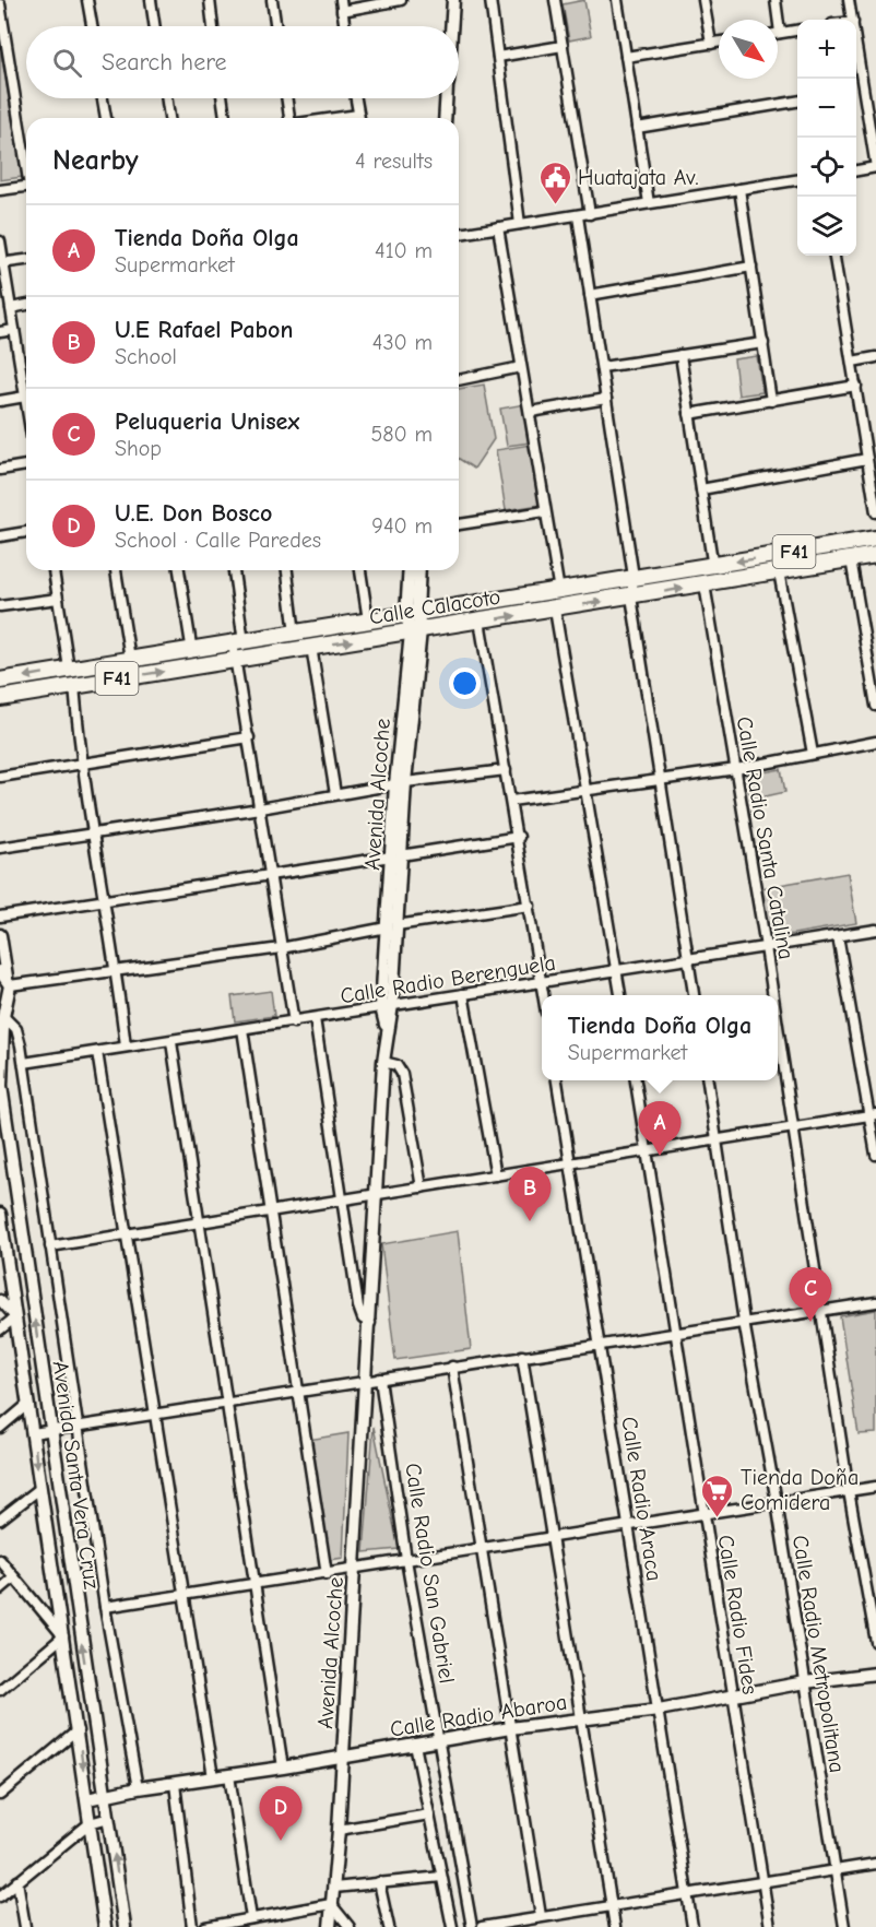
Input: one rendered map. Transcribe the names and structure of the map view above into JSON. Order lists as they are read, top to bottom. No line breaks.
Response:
{"streets":{"main road":["F41","Calle Calacoto"],"street":["Avenida Alcoche","Calle Radio Santa Catalina","Calle Radio Berenguela","Avenida Santa Vera Cruz","Calle Radio Araca","Calle Radio San Gabriel","Calle Radio Fides","Calle Radio Metropolitana","Calle Radio Abaroa"]},"crossings":[["Calle Calacoto","Avenida Alcoche"],["Calle Calacoto","Calle Radio Santa Catalina"],["Avenida Alcoche","Calle Radio Berenguela"],["Avenida Alcoche","Calle Radio Abaroa"],["Calle Radio Santa Catalina","Calle Radio Berenguela"],["Avenida Santa Vera Cruz","Calle Radio Abaroa"],["Calle Radio Araca","Calle Radio Abaroa"],["Calle Radio San Gabriel","Calle Radio Abaroa"],["Calle Radio Fides","Calle Radio Abaroa"],["Calle Radio Metropolitana","Calle Radio Abaroa"]],"places":{"public building":["Huatajata Av."],"supermarket":["Tienda Doña Comidera"]},"north":"bottom right","page":{"map_buttons":["+","−"],"search":"Search here","heading":["Nearby","4 results"],"list":[{"mark":"A","name":"Tienda Doña Olga","note":"Supermarket","value":"410 m"},{"mark":"B","name":"U.E Rafael Pabon","note":"School","value":"430 m"},{"mark":"C","name":"Peluqueria Unisex","note":"Shop","value":"580 m"},{"mark":"D","name":"U.E. Don Bosco","note":"School · Calle Paredes","value":"940 m"}],"popup":["Tienda Doña Olga","Supermarket"],"pins":["A","B","C","D"]}}
